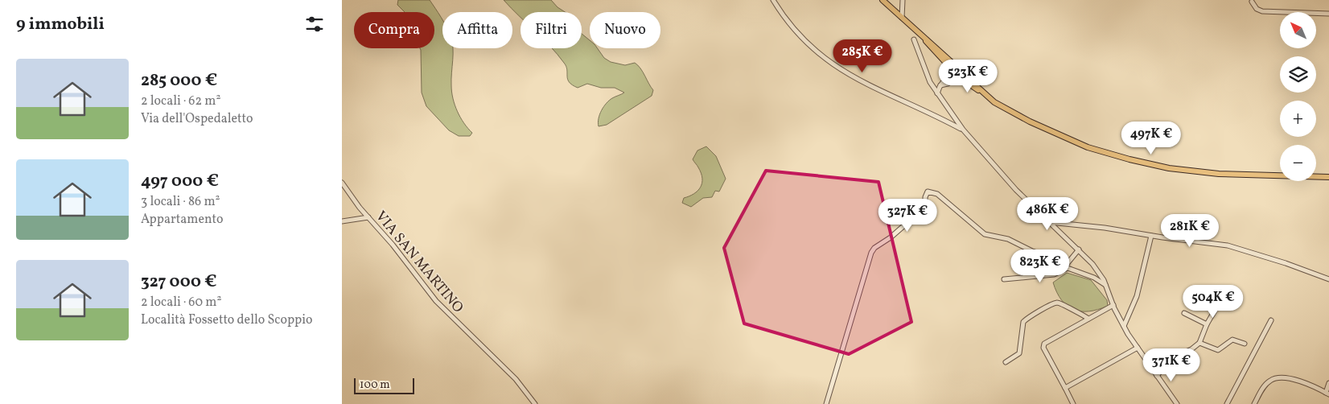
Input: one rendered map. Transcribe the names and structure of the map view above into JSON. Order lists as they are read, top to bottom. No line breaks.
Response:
{"streets":{"street":["VIA SAN MARTINO"]},"scale_bar":"100 m","north":"top left","page":{"heading":"9 immobili","map_buttons":["+","−"],"chip":["Compra","Affitta","Filtri","Nuovo"],"price":["285K €","523K €","497K €","486K €","327K €","281K €","823K €","504K €","371K €"],"list":[{"name":"285 000 €","note":"2 locali · 62 m² · Via dell'Ospedaletto"},{"name":"497 000 €","note":"3 locali · 86 m² · Appartamento"},{"name":"327 000 €","note":"2 locali · 60 m² · Località Fossetto dello Scoppio"}],"scale":"100 m"}}
